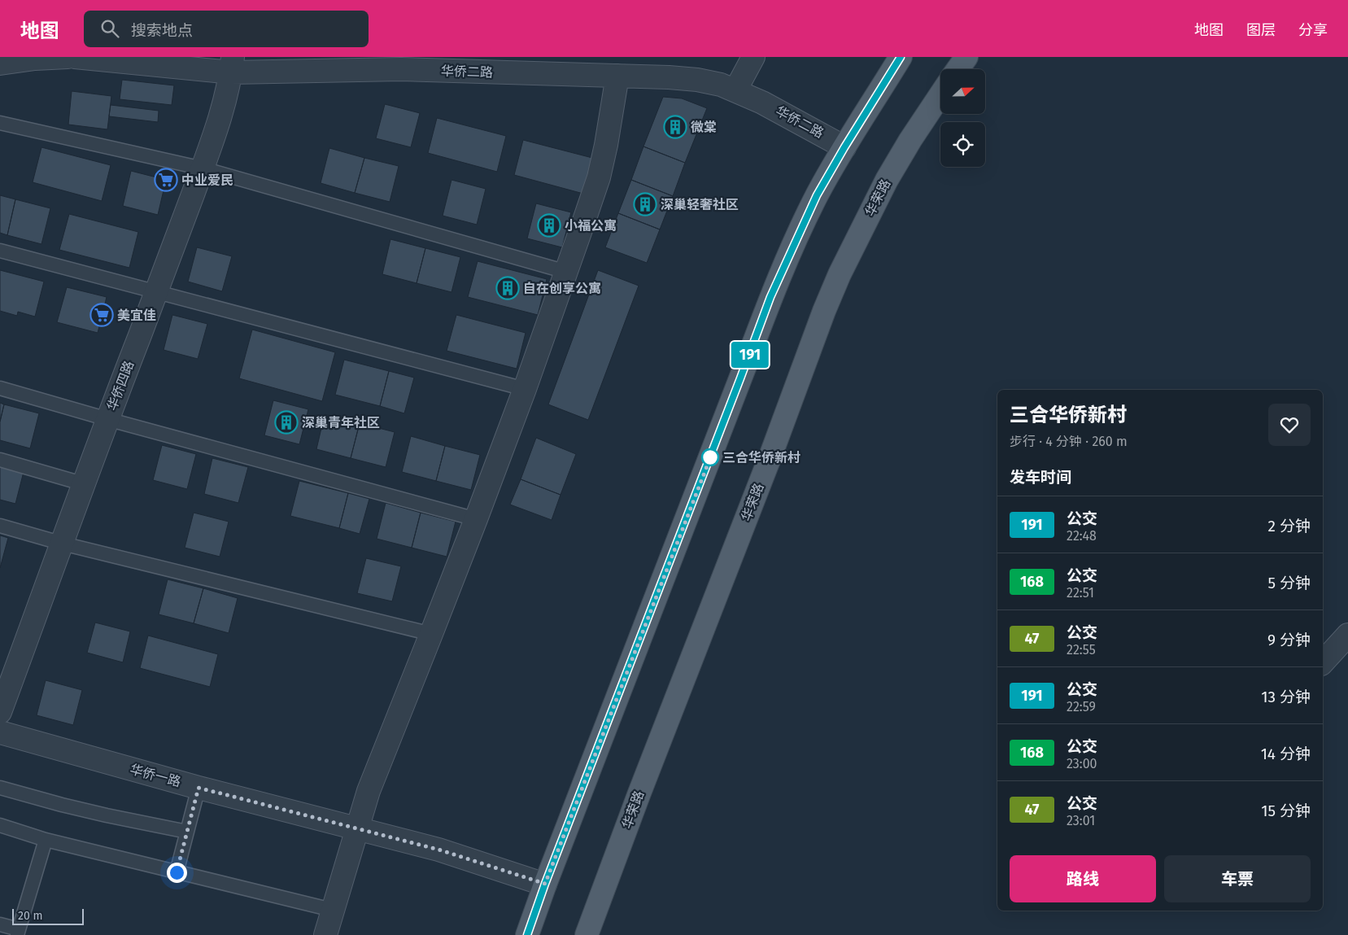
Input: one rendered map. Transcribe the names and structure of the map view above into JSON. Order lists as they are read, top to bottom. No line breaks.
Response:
{"streets":{"main road":["华荣路"],"street":["华侨二路","华侨四路","华侨一路"]},"crossings":[["华侨二路","华侨四路"]],"places":{"building":["微棠","深巢轻奢社区","小福公寓","自在创享公寓","深巢青年社区"],"supermarket":["中业爱民","美宜佳"],"other":["三合华侨新村"]},"lines":["bus line 191"],"scale_bar":"20 m","north":"right","page":{"header":"地图","search":"搜索地点","nav":["地图","图层","分享"],"on_map":"191","heading":[["三合华侨新村","步行 · 4 分钟 · 260 m"],"发车时间"],"list":[{"mark":"191","name":"公交","note":"22:48","value":"2 分钟"},{"mark":"168","name":"公交","note":"22:51","value":"5 分钟"},{"mark":"47","name":"公交","note":"22:55","value":"9 分钟"},{"mark":"191","name":"公交","note":"22:59","value":"13 分钟"},{"mark":"168","name":"公交","note":"23:00","value":"14 分钟"},{"mark":"47","name":"公交","note":"23:01","value":"15 分钟"}],"buttons":["路线","车票"],"scale":"20 m"}}
